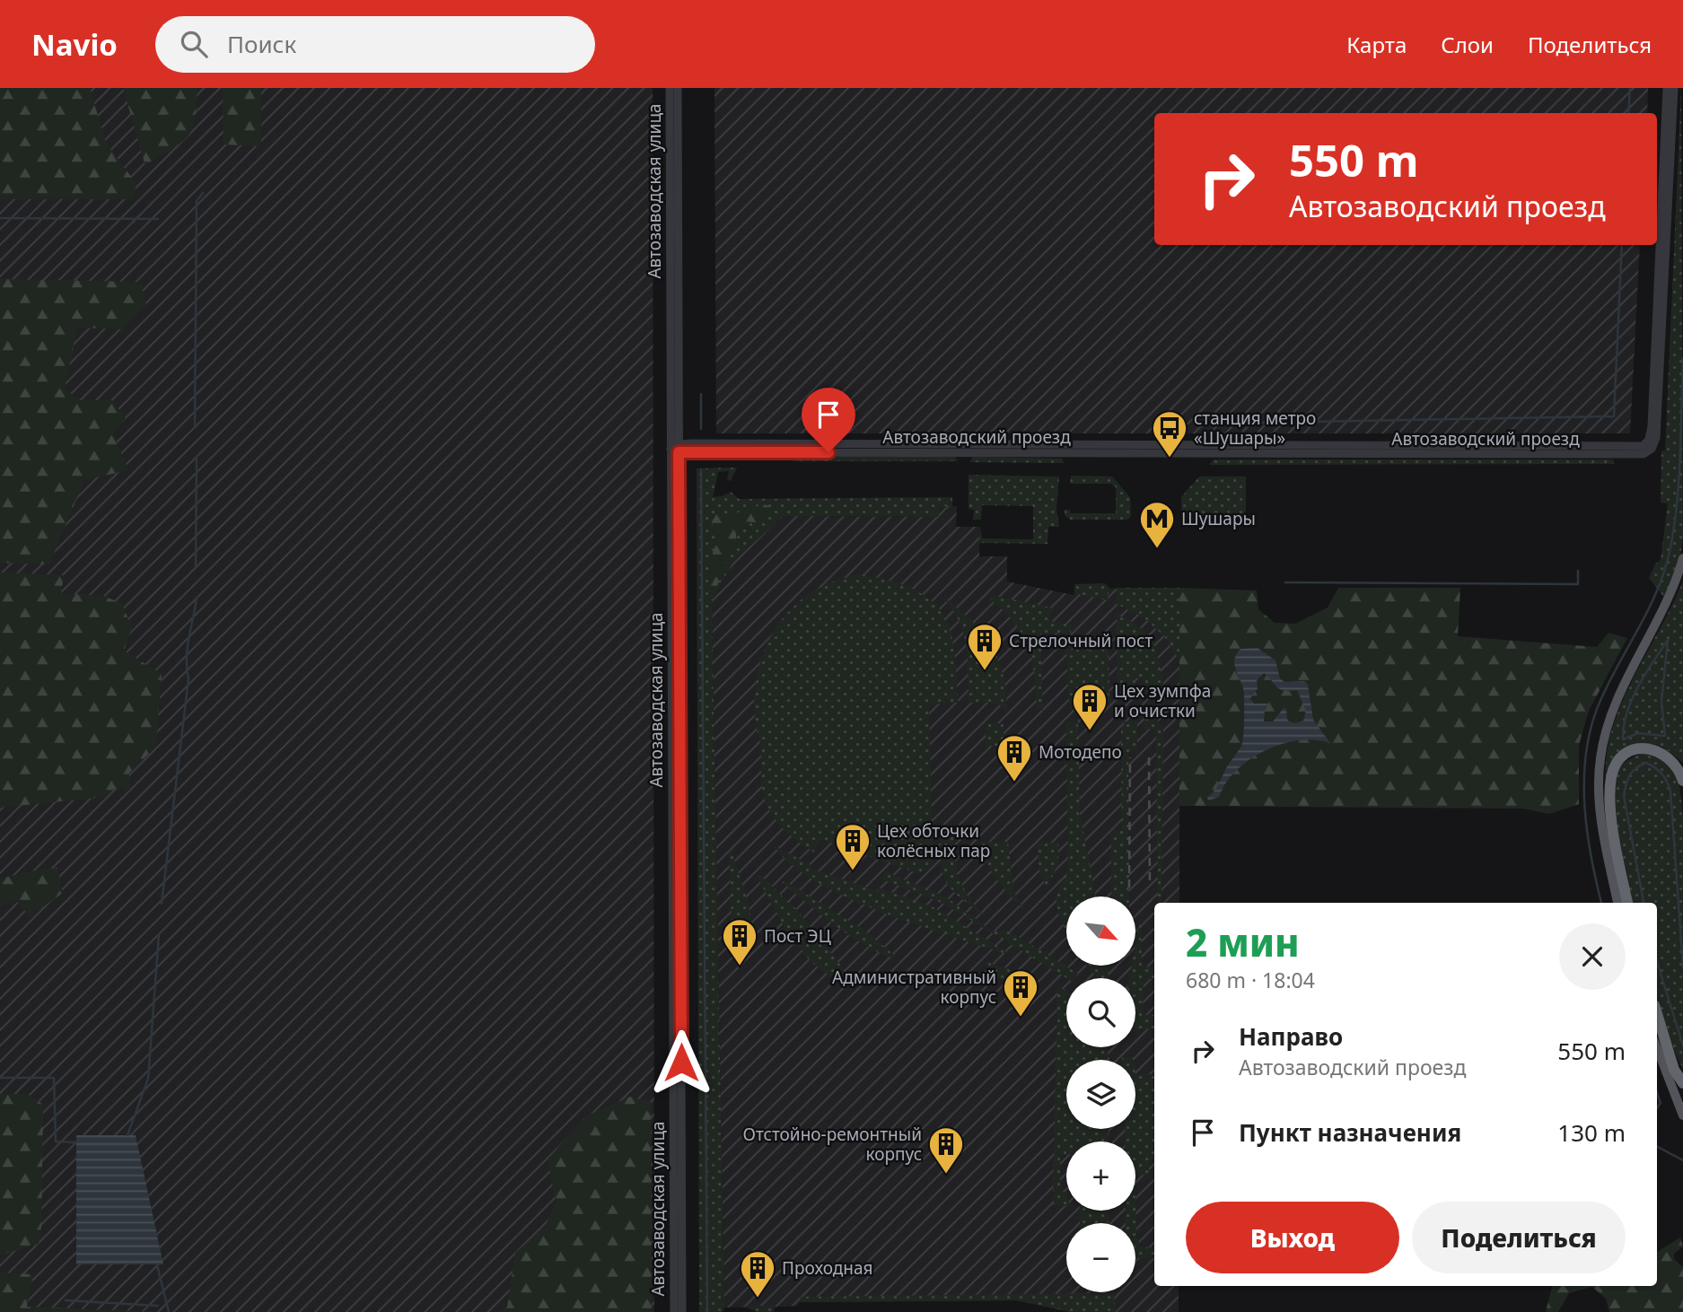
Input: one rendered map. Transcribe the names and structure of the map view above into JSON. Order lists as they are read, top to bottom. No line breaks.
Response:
{"streets":{"street":["Автозаводская улица","Автозаводский проезд"]},"crossings":[["Автозаводская улица","Автозаводский проезд"]],"places":{"bus stop":["станция метро «Шушары»"],"metro station":["Шушары"],"building":["Стрелочный пост","Цех зумпфа и очистки","Мотодепо","Цех обточки колёсных пар","Пост ЭЦ","Административный корпус","Отстойно-ремонтный корпус","Проходная"]},"north":"bottom right","page":{"header":"Navio","search":"Поиск","nav":["Карта","Слои","Поделиться"],"turn":["550 m","Автозаводский проезд"],"map_buttons":["+","−"],"heading":["2 мин","680 m · 18:04"],"list":[{"name":"Направо","note":"Автозаводский проезд","value":"550 m"},{"name":"Пункт назначения","value":"130 m"}],"buttons":["Выход","Поделиться"]}}
